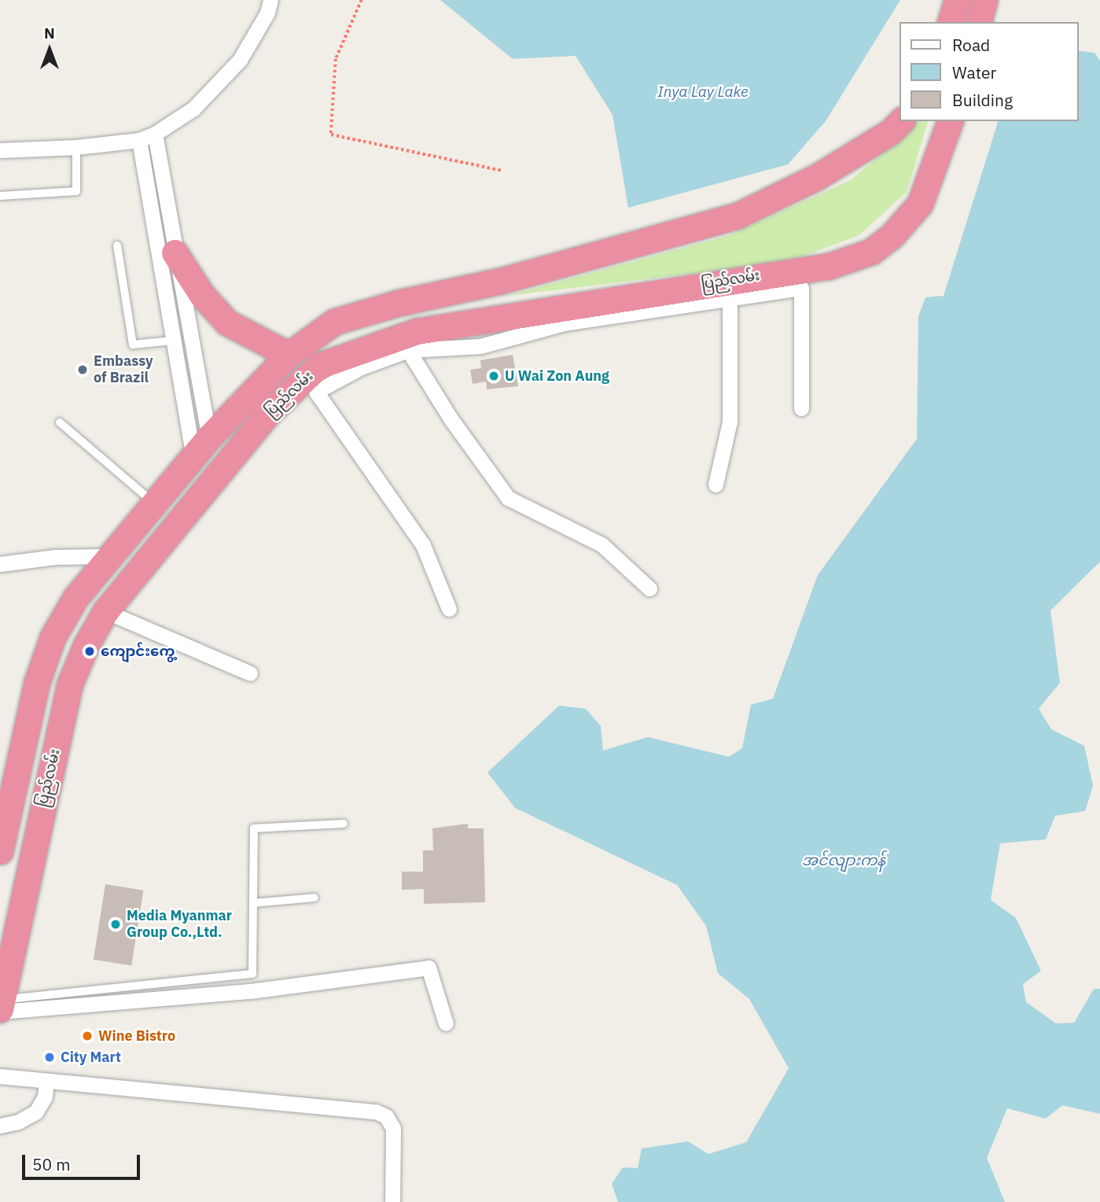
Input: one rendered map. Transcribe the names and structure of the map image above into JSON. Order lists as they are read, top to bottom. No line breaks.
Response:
{"streets":{"highway":["ပြည်လမ်း"]},"water":["Inya Lay Lake","အင်လျားကန်"],"places":["Embassy of Brazil","U Wai Zon Aung","ကျောင်းကွေ့","Media Myanmar Group Co.,Ltd.","Wine Bistro","City Mart"],"legend":["Road","Water","Building"],"scale_bar":"50 m","north":"top"}
